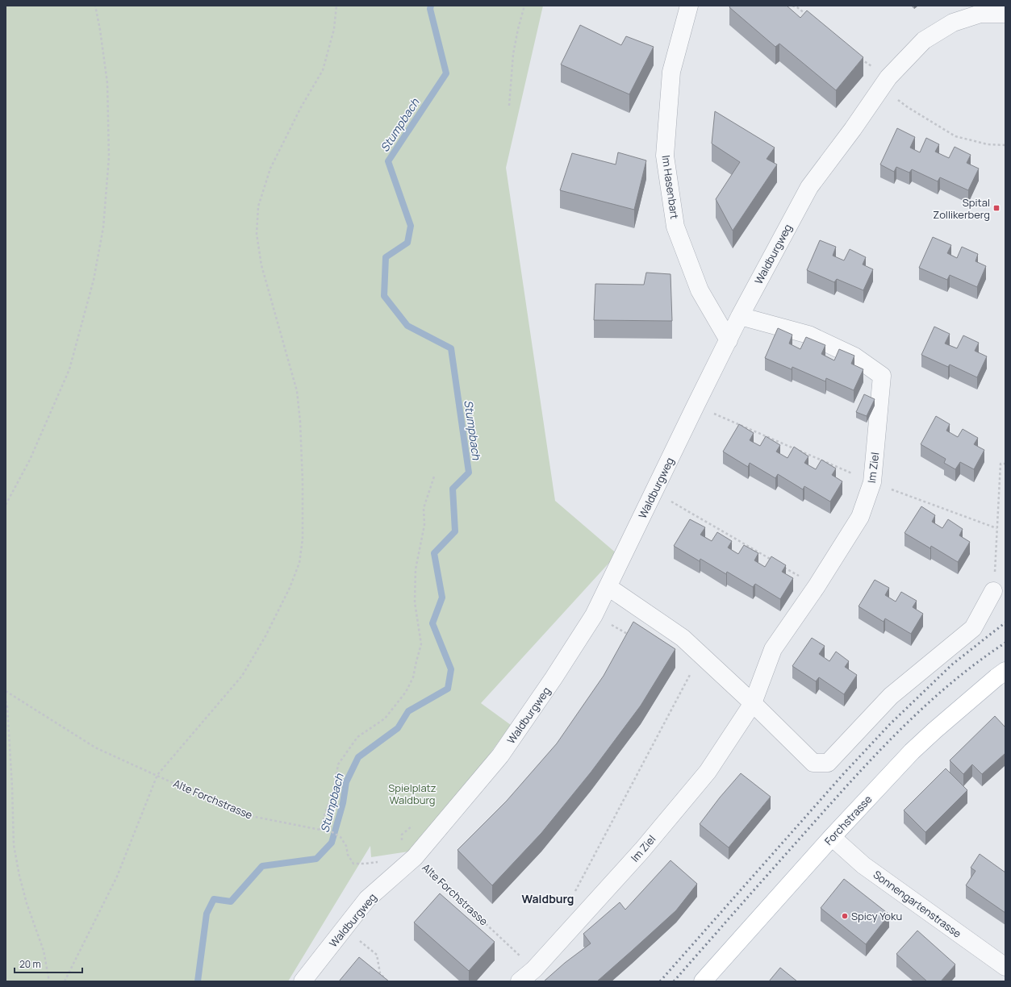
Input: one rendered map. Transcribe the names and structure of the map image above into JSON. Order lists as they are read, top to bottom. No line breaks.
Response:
{"streets":{"main road":["Forchstrasse"],"street":["Im Hasenbart","Waldburgweg","Im Ziel","Sonnengartenstrasse"],"path":["Alte Forchstrasse"]},"crossings":[["Im Hasenbart","Waldburgweg"],["Waldburgweg","Im Ziel"],["Waldburgweg","Alte Forchstrasse"],["Im Ziel","Alte Forchstrasse"],["Forchstrasse","Sonnengartenstrasse"]],"districts":["Waldburg"],"water":["Stumpbach"],"parks":["Spielplatz Waldburg"],"places":{"transit":["Spital Zollikerberg"],"other":["Spicy Yoku"]},"scale_bar":"20 m"}
